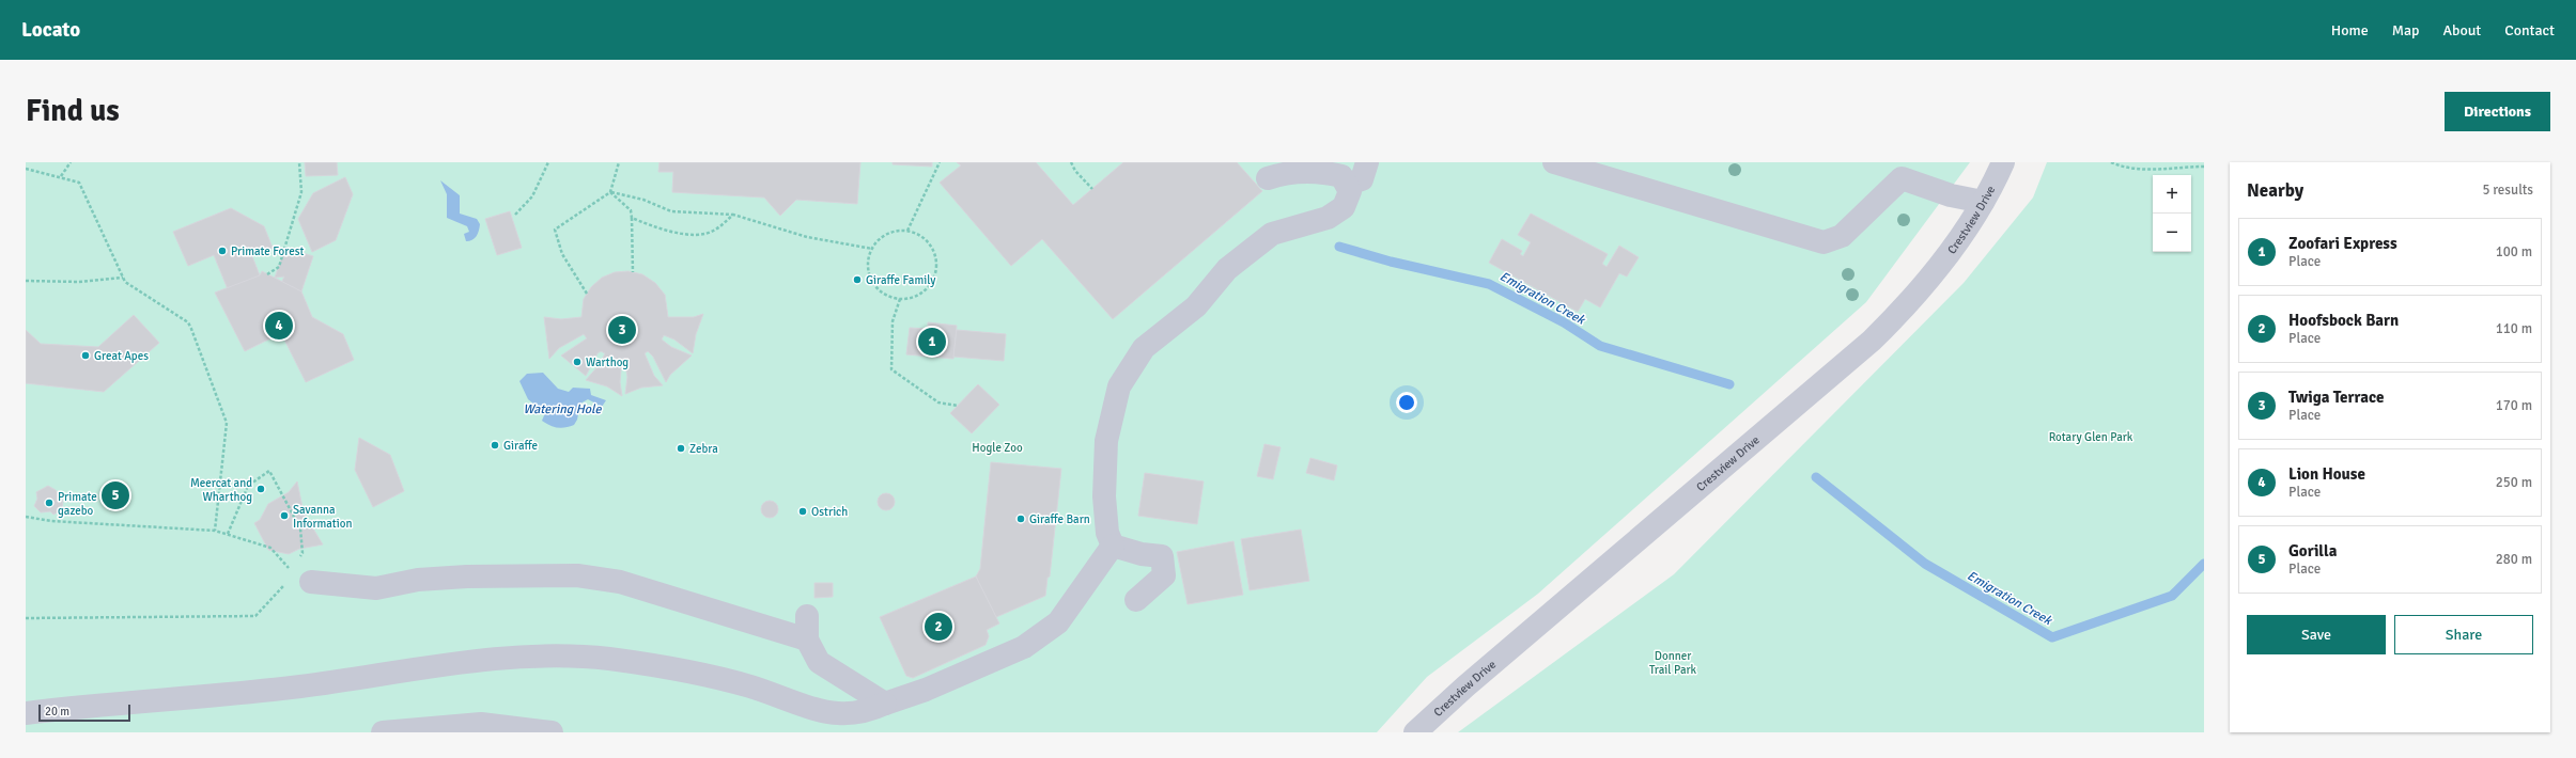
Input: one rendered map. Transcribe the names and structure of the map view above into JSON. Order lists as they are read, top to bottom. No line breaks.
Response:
{"streets":{"street":["Crestview Drive"]},"water":["Emigration Creek","Watering Hole"],"parks":["Rotary Glen Park","Hogle Zoo","Donner Trail Park"],"places":["Primate Forest","Giraffe Family","Great Apes","Warthog","Giraffe","Zebra","Meercat and Wharthog","Primate gazebo","Ostrich","Savanna Information","Giraffe Barn"],"scale_bar":"20 m","page":{"header":"Locato","nav":["Home","Map","About","Contact"],"buttons":["Directions",["Save","Share"]],"title":"Find us","heading":["Nearby","5 results"],"map_buttons":["+","−"],"list":[{"mark":"1","name":"Zoofari Express","note":"Place","value":"100 m"},{"mark":"2","name":"Hoofsbock Barn","note":"Place","value":"110 m"},{"mark":"3","name":"Twiga Terrace","note":"Place","value":"170 m"},{"mark":"4","name":"Lion House","note":"Place","value":"250 m"},{"mark":"5","name":"Gorilla","note":"Place","value":"280 m"}],"pins":["4","3","1","5","2"],"scale":"20 m"}}
